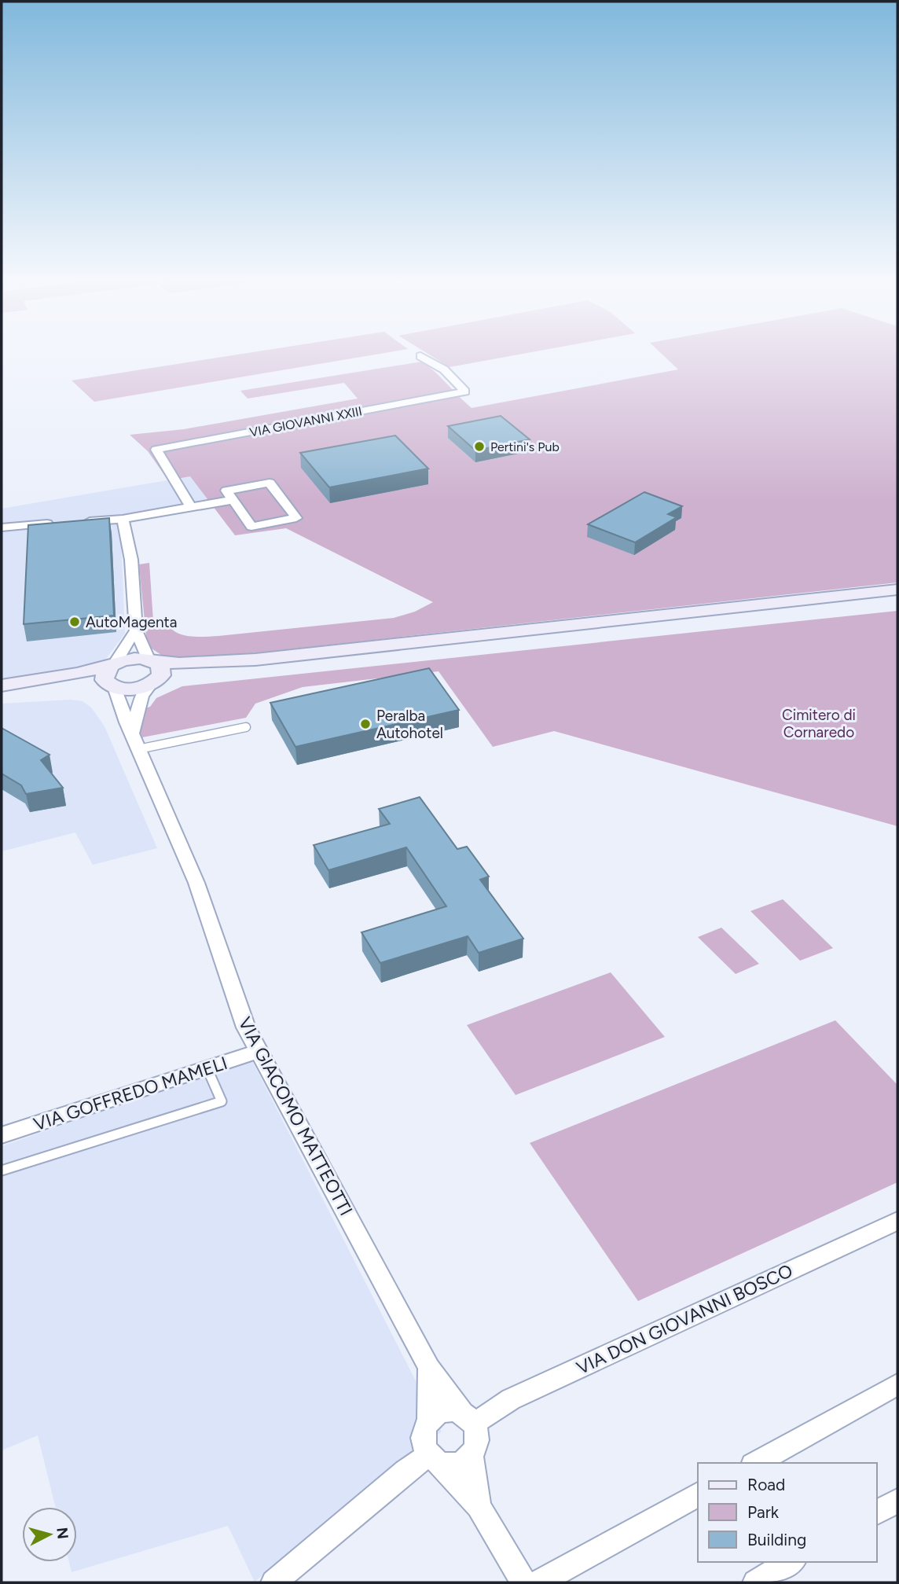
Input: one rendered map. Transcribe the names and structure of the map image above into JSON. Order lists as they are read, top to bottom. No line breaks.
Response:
{"streets":{"street":["VIA GIOVANNI XXIII","VIA GOFFREDO MAMELI","VIA GIACOMO MATTEOTTI","VIA DON GIOVANNI BOSCO"]},"crossings":[["VIA GOFFREDO MAMELI","VIA GIACOMO MATTEOTTI"],["VIA GIACOMO MATTEOTTI","VIA DON GIOVANNI BOSCO"]],"parks":["Cimitero di Cornaredo"],"places":["Pertini's Pub","AutoMagenta","Peralba Autohotel"],"legend":["Road","Park","Building"],"north":"right"}
